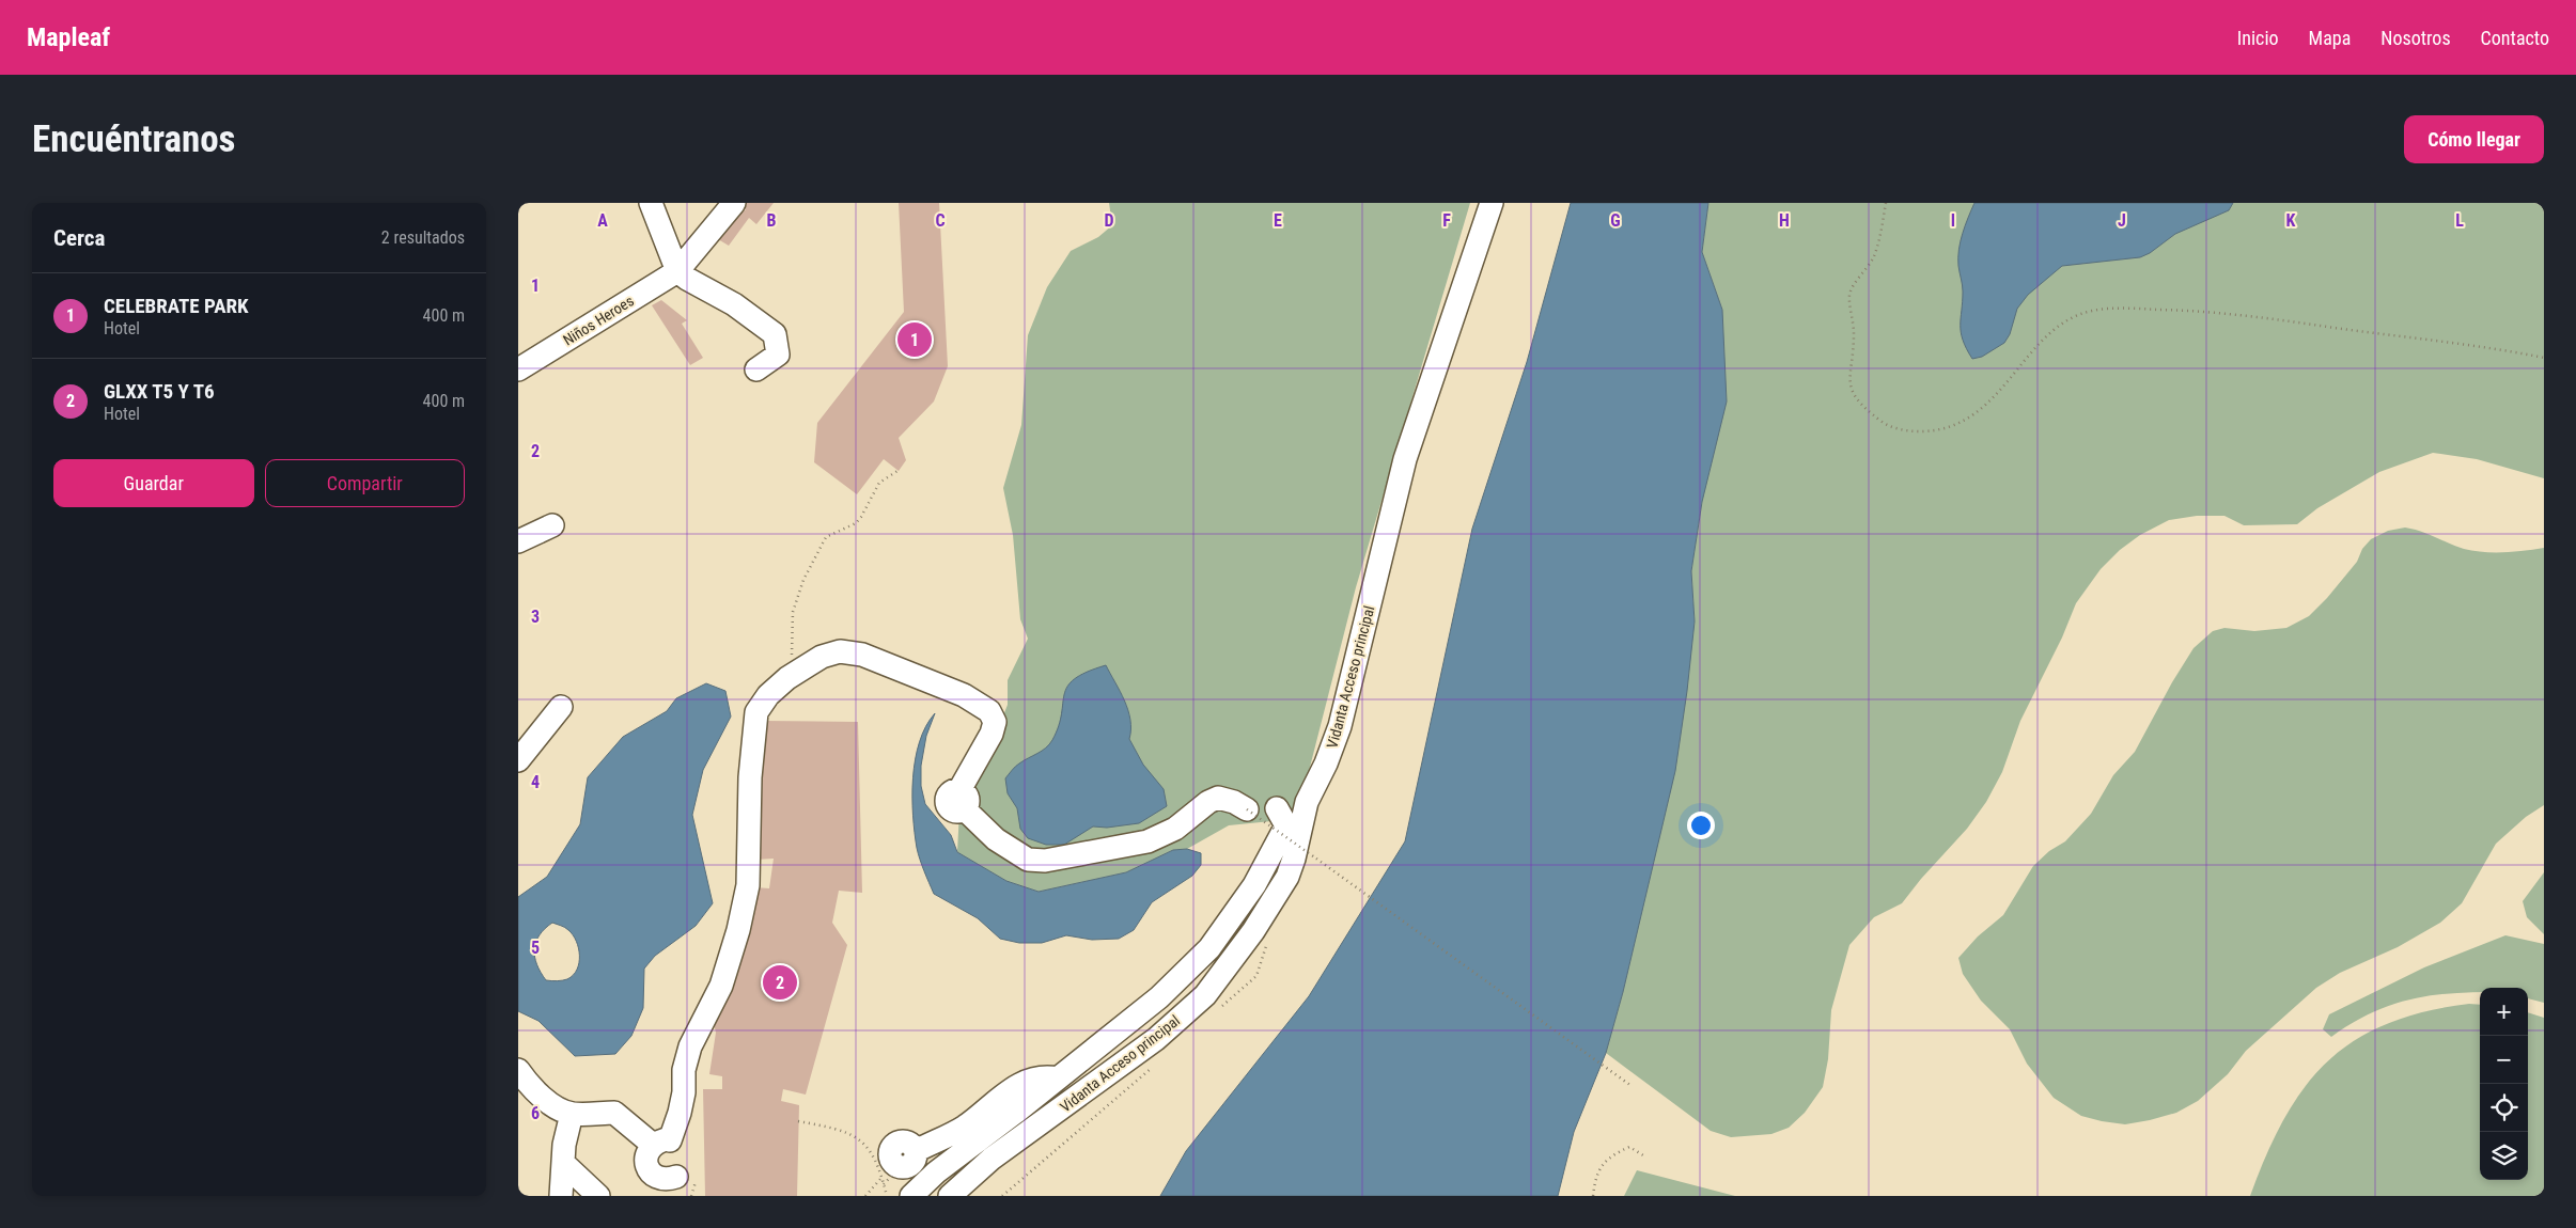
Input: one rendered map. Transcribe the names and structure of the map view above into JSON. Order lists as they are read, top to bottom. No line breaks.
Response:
{"streets":{"street":["Niños Heroes","Vidanta Acceso principal"]},"page":{"header":"Mapleaf","nav":["Inicio","Mapa","Nosotros","Contacto"],"buttons":["Cómo llegar",["Guardar","Compartir"]],"title":"Encuéntranos","heading":["Cerca","2 resultados"],"list":[{"mark":"1","name":"CELEBRATE PARK","note":"Hotel","value":"400 m"},{"mark":"2","name":"GLXX T5 Y T6","note":"Hotel","value":"400 m"}],"pins":["1","2"],"map_buttons":["+","−"]},"grid":{"columns":["A","B","C","D","E","F","G","H","I","J","K","L"],"rows":["1","2","3","4","5","6"]}}
